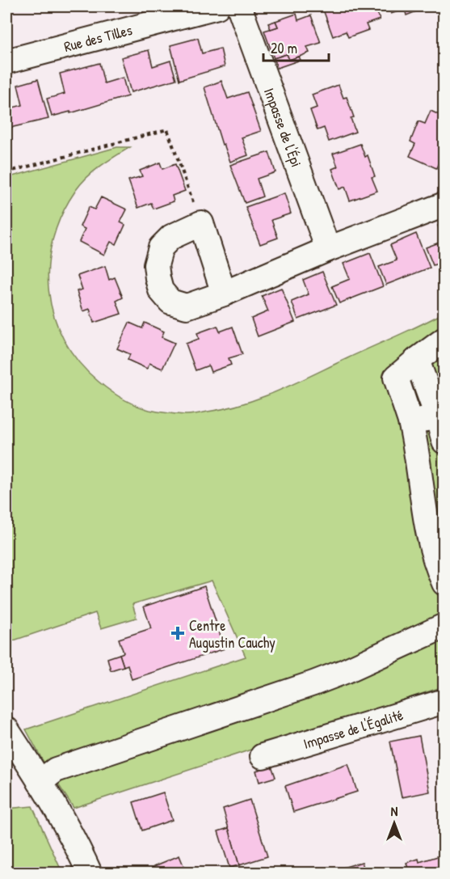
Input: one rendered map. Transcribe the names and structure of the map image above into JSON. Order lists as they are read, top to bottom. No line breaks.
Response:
{"streets":{"street":["Rue des Tilles","Impasse de l'Épi","Impasse de l'Égalité"]},"places":{"health":["Centre Augustin Cauchy"]},"scale_bar":"20 m","north":"top"}
